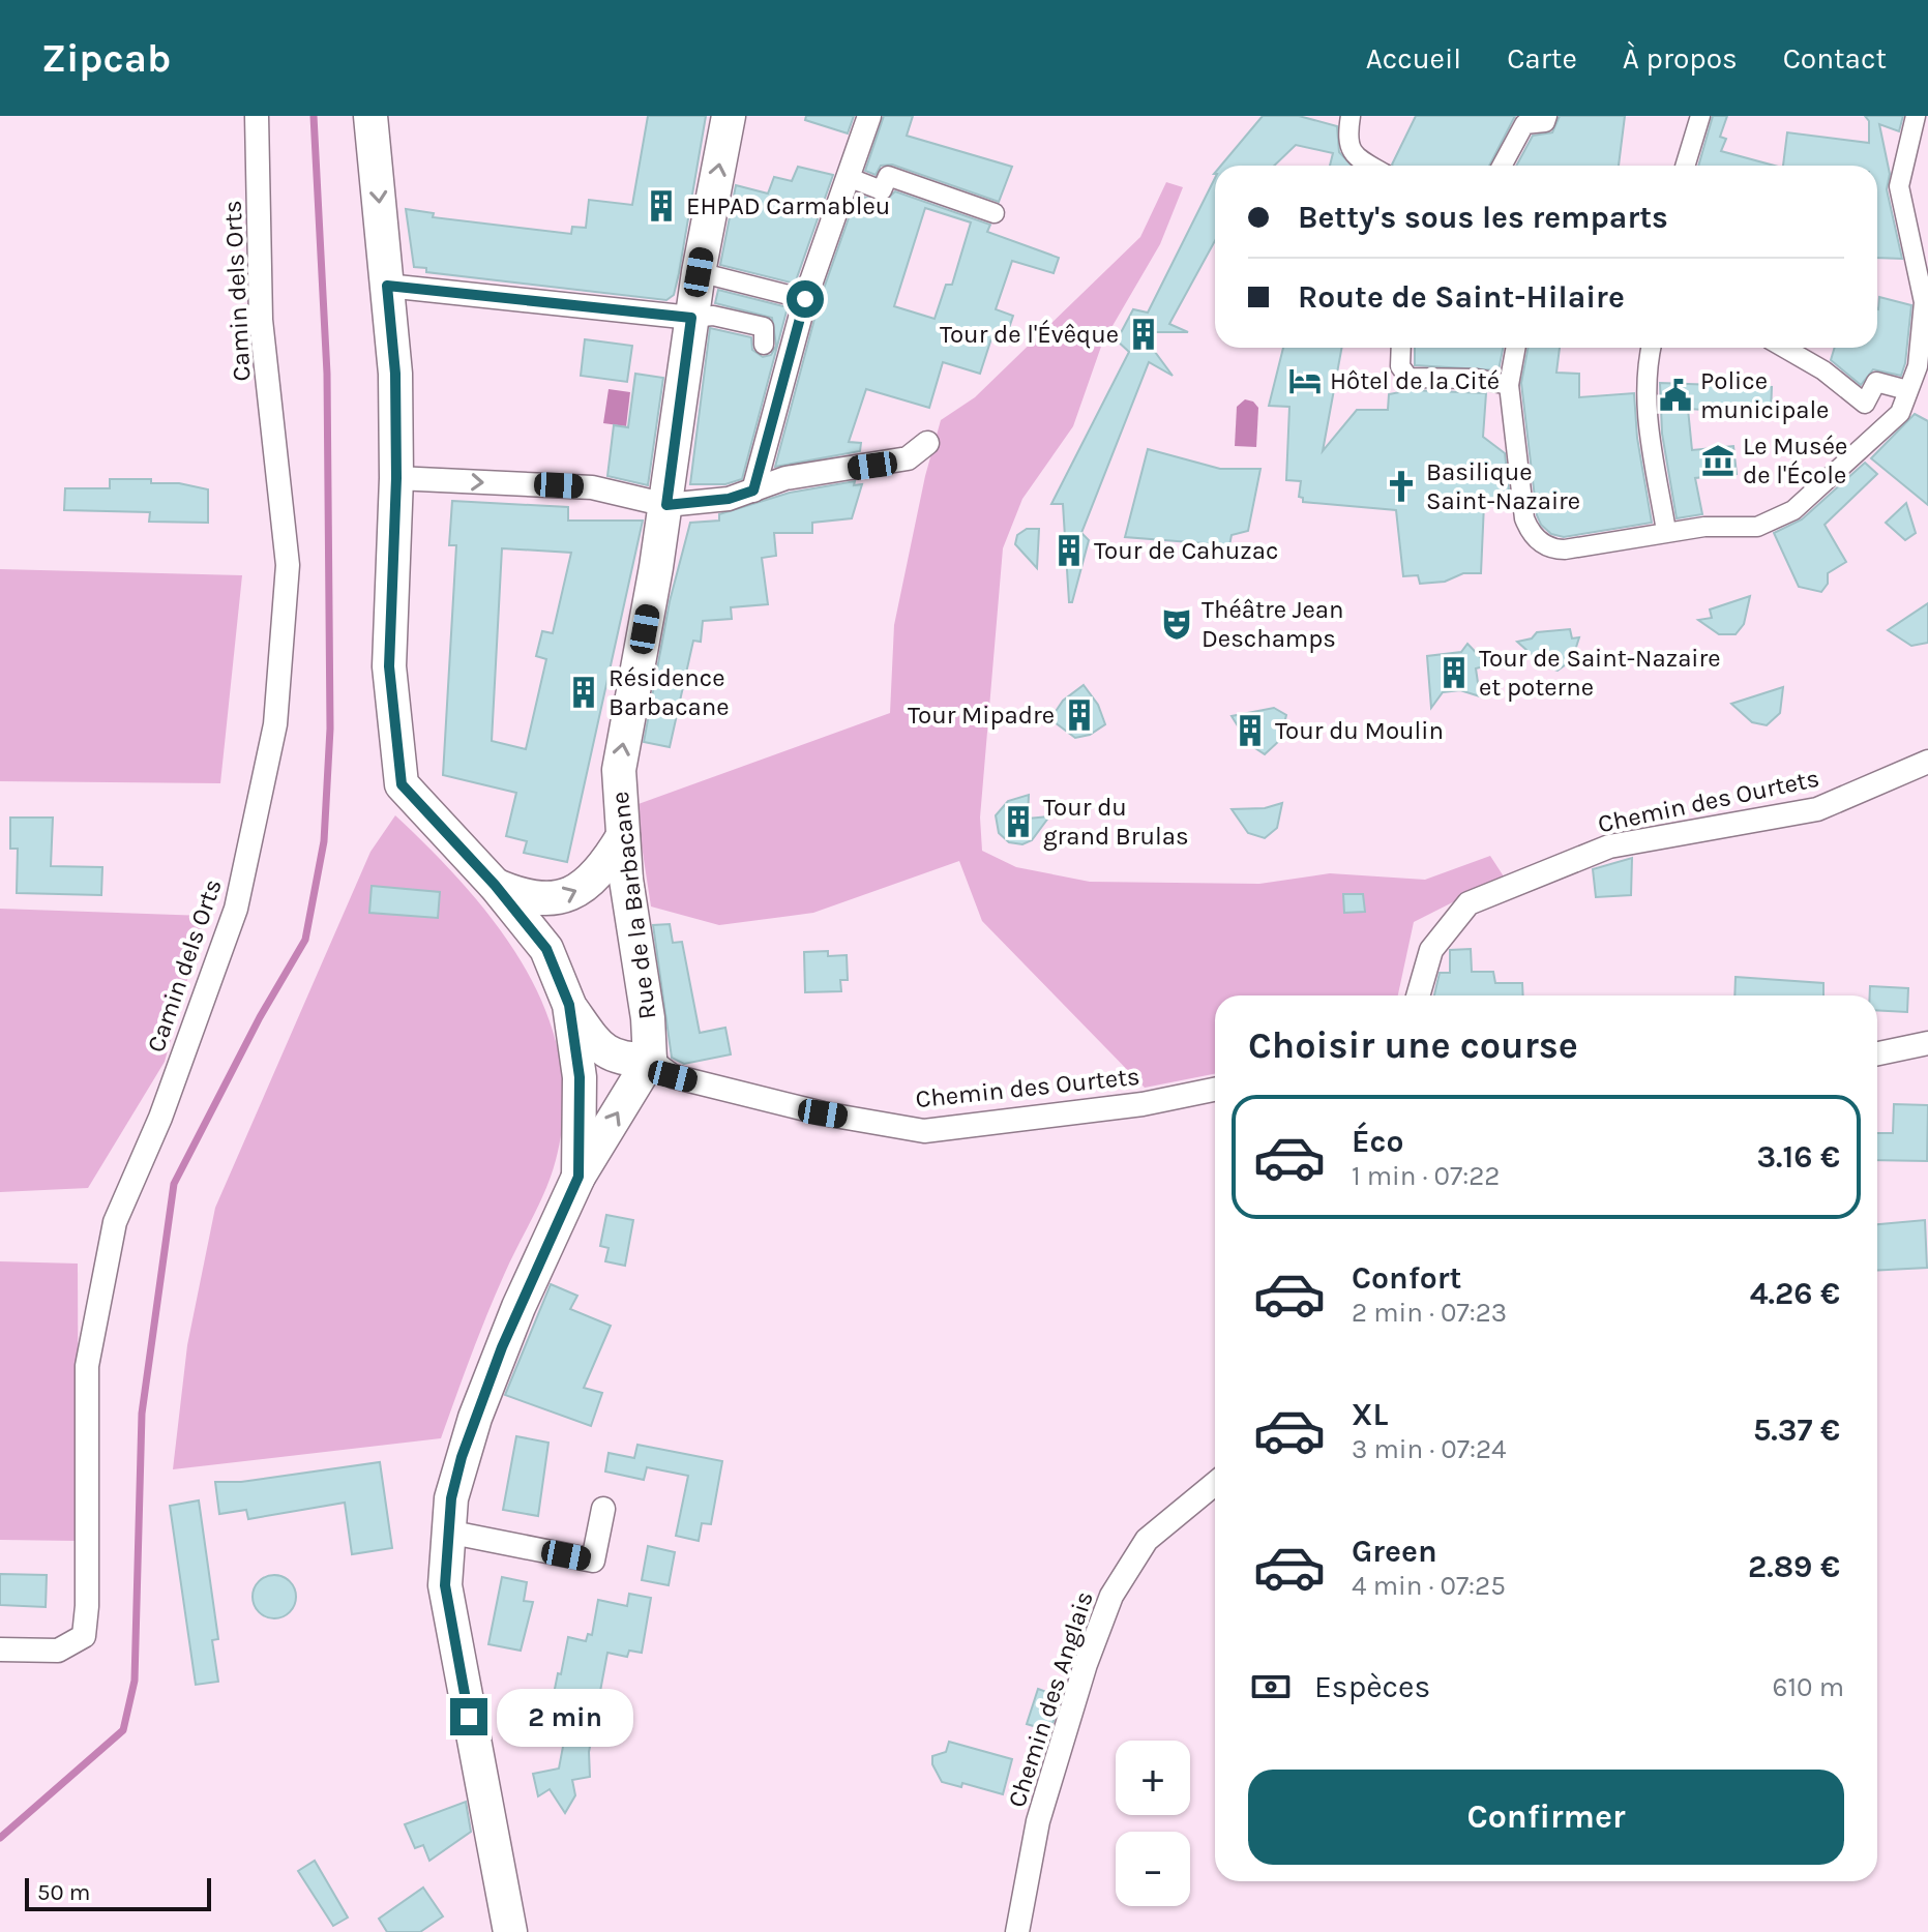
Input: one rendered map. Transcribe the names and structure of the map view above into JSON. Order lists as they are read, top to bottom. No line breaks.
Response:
{"streets":{"main road":["Rue de la Barbacane"],"street":["Camin dels Orts","Chemin des Ourtets","Chemin des Anglais"]},"crossings":[["Chemin des Ourtets","Rue de la Barbacane"]],"one_way":["Rue de la Barbacane"],"places":{"building":["EHPAD Carmableu","Tour de l'Évêque","Tour de Cahuzac","Tour de Saint-Nazaire et poterne","Résidence Barbacane","Tour Mipadre","Tour du Moulin","Tour du grand Brulas"],"hotel":["Hôtel de la Cité"],"public building":["Police municipale"],"museum":["Le Musée de l'École"],"church":["Basilique Saint-Nazaire"],"theatre":["Théâtre Jean Deschamps"]},"scale_bar":"50 m","page":{"header":"Zipcab","nav":["Accueil","Carte","À propos","Contact"],"banner":["Betty's sous les remparts","Route de Saint-Hilaire"],"heading":"Choisir une course","list":[{"name":"Éco","note":"1 min · 07:22","value":"3.16 €"},{"name":"Confort","note":"2 min · 07:23","value":"4.26 €"},{"name":"XL","note":"3 min · 07:24","value":"5.37 €"},{"name":"Green","note":"4 min · 07:25","value":"2.89 €"}],"pay":["Espèces","610 m"],"bubble":"2 min","map_buttons":["+","−"],"buttons":"Confirmer","scale":"50 m"}}
